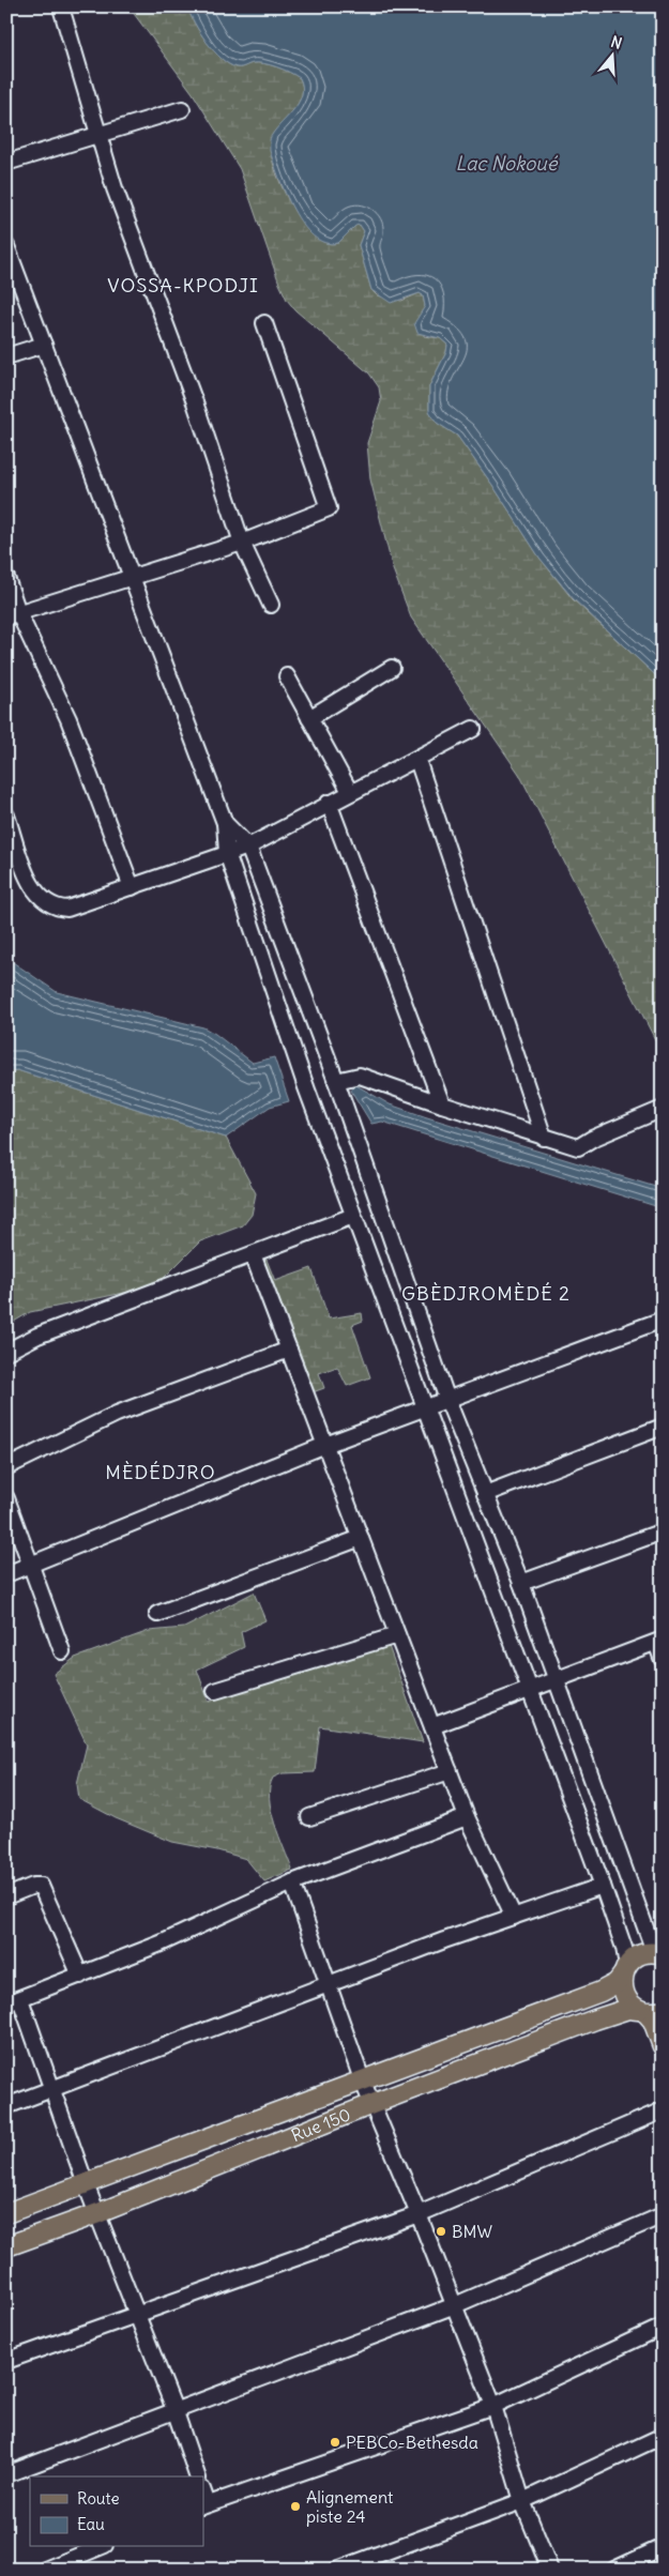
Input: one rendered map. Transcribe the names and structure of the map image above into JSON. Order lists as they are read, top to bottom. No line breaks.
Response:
{"streets":{"main road":["Rue 150"]},"districts":["VOSSA-KPODJI","GBÈDJROMÈDÉ 2","MÈDÉDJRO"],"water":["Lac Nokoué"],"places":["BMW","PEBCo-Bethesda","Alignement piste 24"],"legend":["Route","Eau"],"north":"top"}
